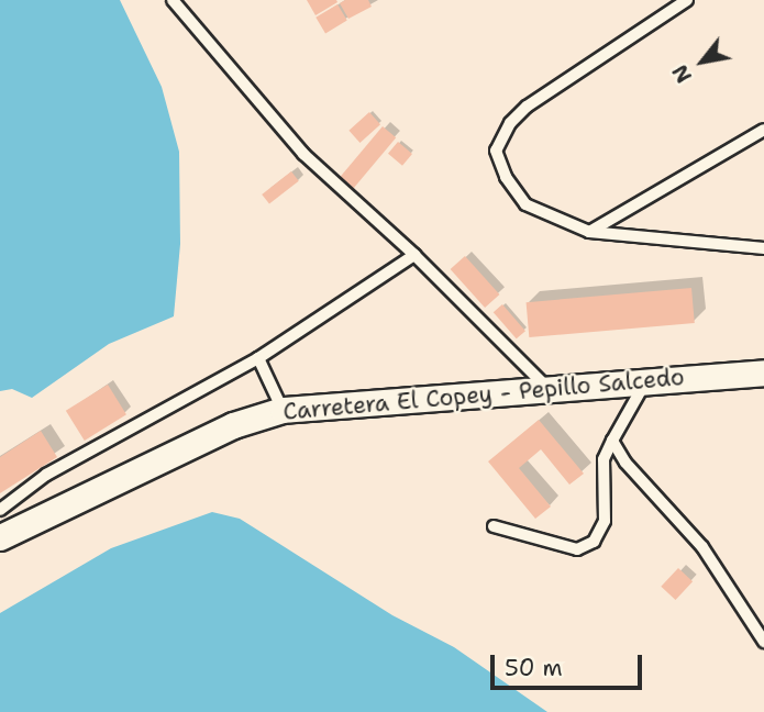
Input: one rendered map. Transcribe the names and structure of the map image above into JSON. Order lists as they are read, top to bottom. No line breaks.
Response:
{"streets":{"street":["Carretera El Copey - Pepillo Salcedo"]},"scale_bar":"50 m","north":"bottom left"}
